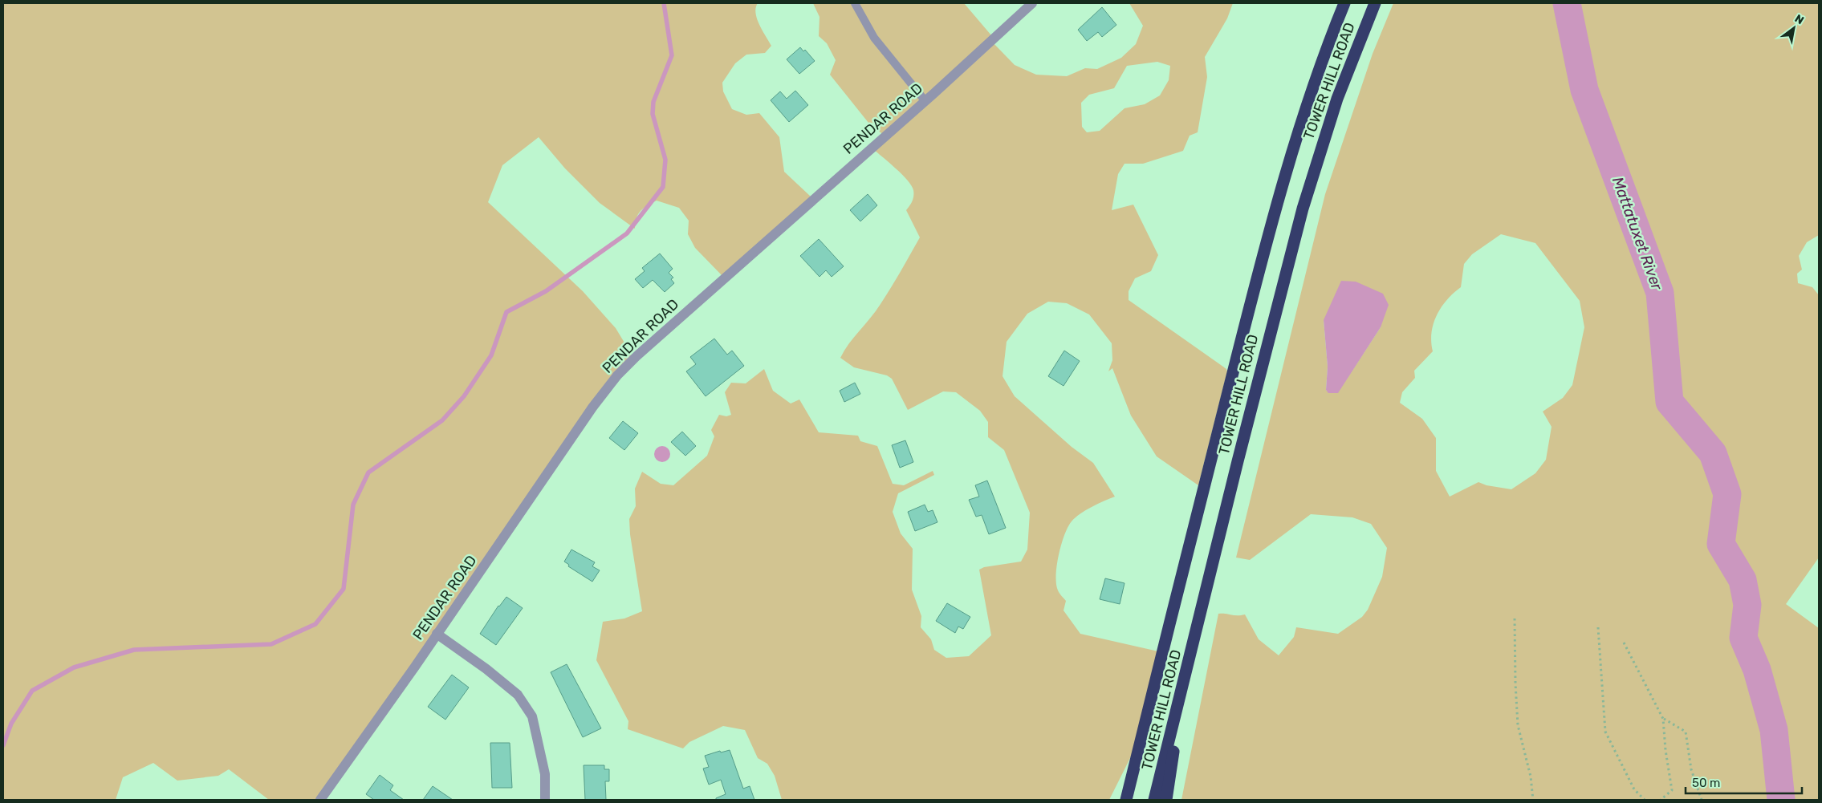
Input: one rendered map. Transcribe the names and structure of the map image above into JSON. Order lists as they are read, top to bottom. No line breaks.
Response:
{"streets":{"highway":["TOWER HILL ROAD"],"street":["PENDAR ROAD"]},"water":["Mattatuxet River"],"scale_bar":"50 m","north":"top right"}
